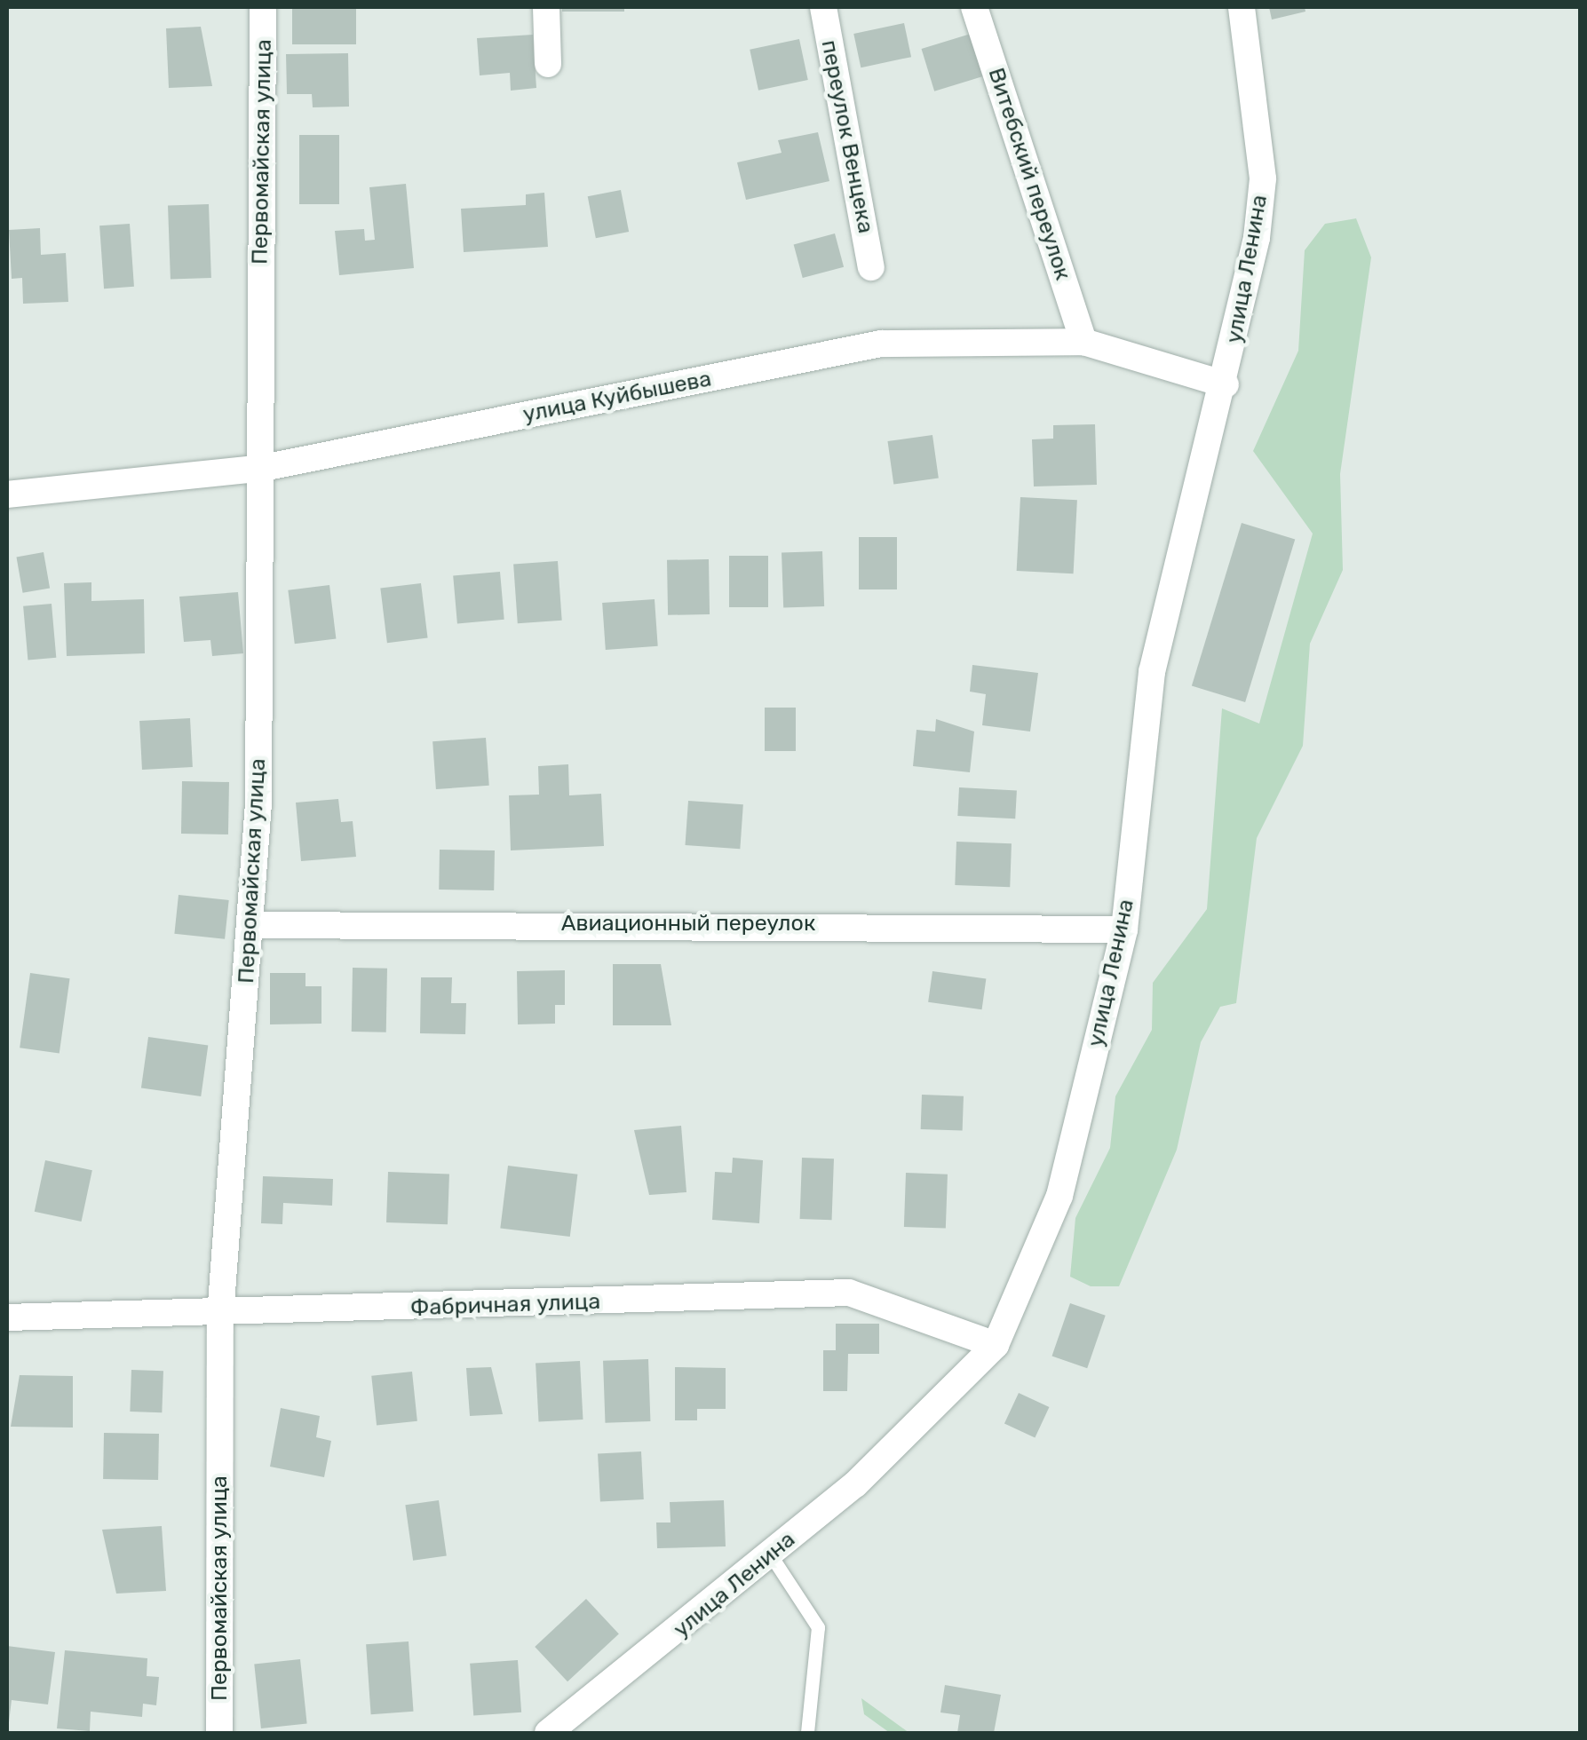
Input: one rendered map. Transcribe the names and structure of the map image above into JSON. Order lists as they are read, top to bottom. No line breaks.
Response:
{"streets":{"street":["переулок Венцека","Первомайская улица","Витебский переулок","улица Ленина","улица Куйбышева","Авиационный переулок","Фабричная улица"]},"crossings":[["Первомайская улица","улица Куйбышева"],["Первомайская улица","Авиационный переулок"],["Первомайская улица","Фабричная улица"],["Витебский переулок","улица Куйбышева"],["улица Ленина","улица Куйбышева"],["улица Ленина","Авиационный переулок"],["улица Ленина","Фабричная улица"]]}
